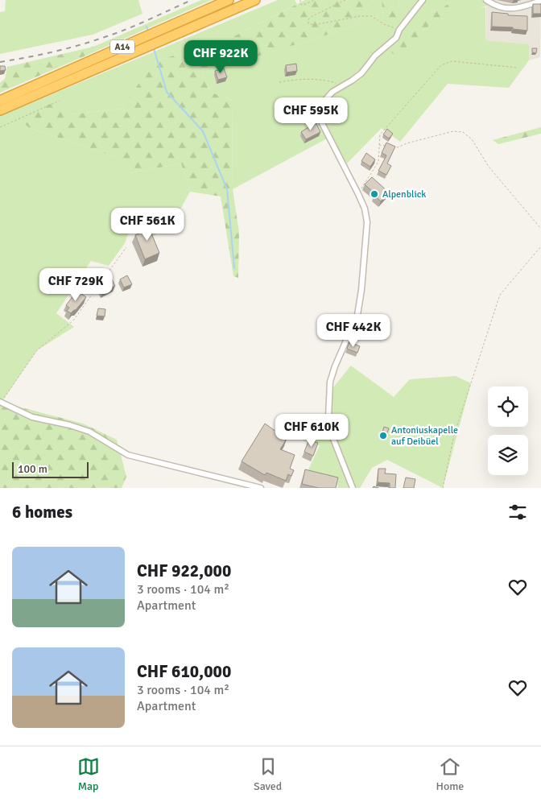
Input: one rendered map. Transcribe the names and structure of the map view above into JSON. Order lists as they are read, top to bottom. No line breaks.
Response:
{"streets":{"highway":["A14"]},"places":["Alpenblick","Antoniuskapelle auf Deibüel"],"scale_bar":"100 m","page":{"price":["CHF 922K","CHF 595K","CHF 561K","CHF 729K","CHF 442K","CHF 610K"],"scale":"100 m","heading":"6 homes","list":[{"name":"CHF 922,000","note":"3 rooms · 104 m² · Apartment"},{"name":"CHF 610,000","note":"3 rooms · 104 m² · Apartment"}],"tabs":["Map","Saved","Home"]}}
